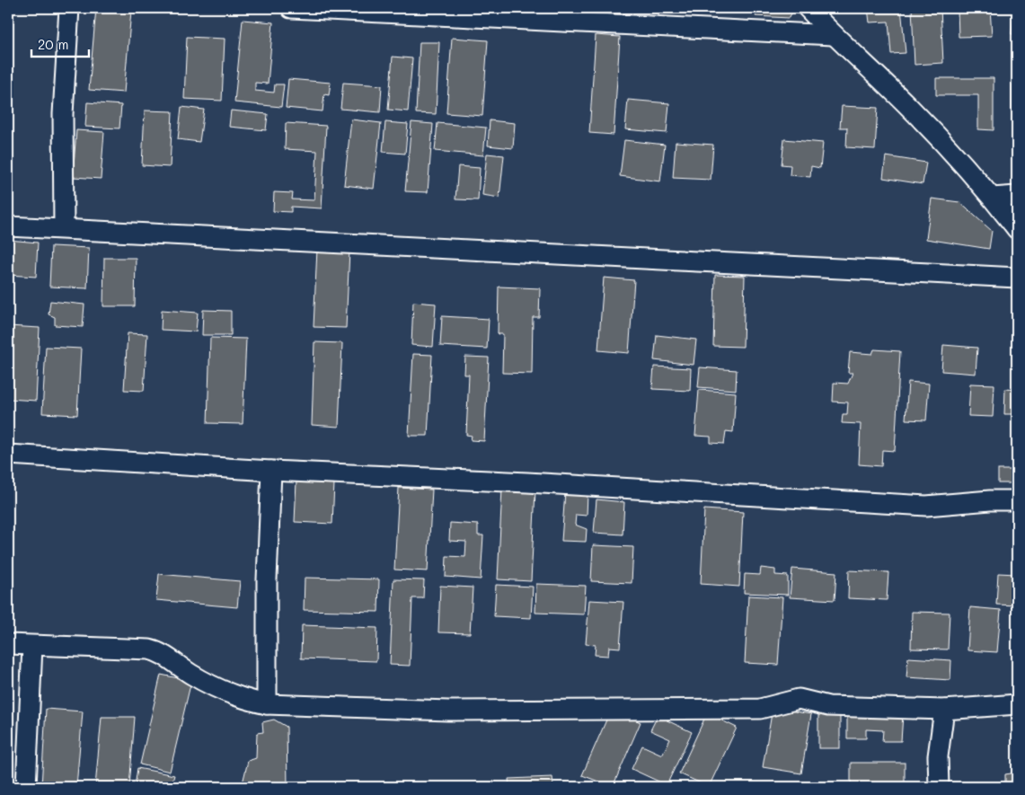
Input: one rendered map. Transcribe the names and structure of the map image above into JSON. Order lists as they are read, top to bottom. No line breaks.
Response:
{"scale_bar":"20 m"}
